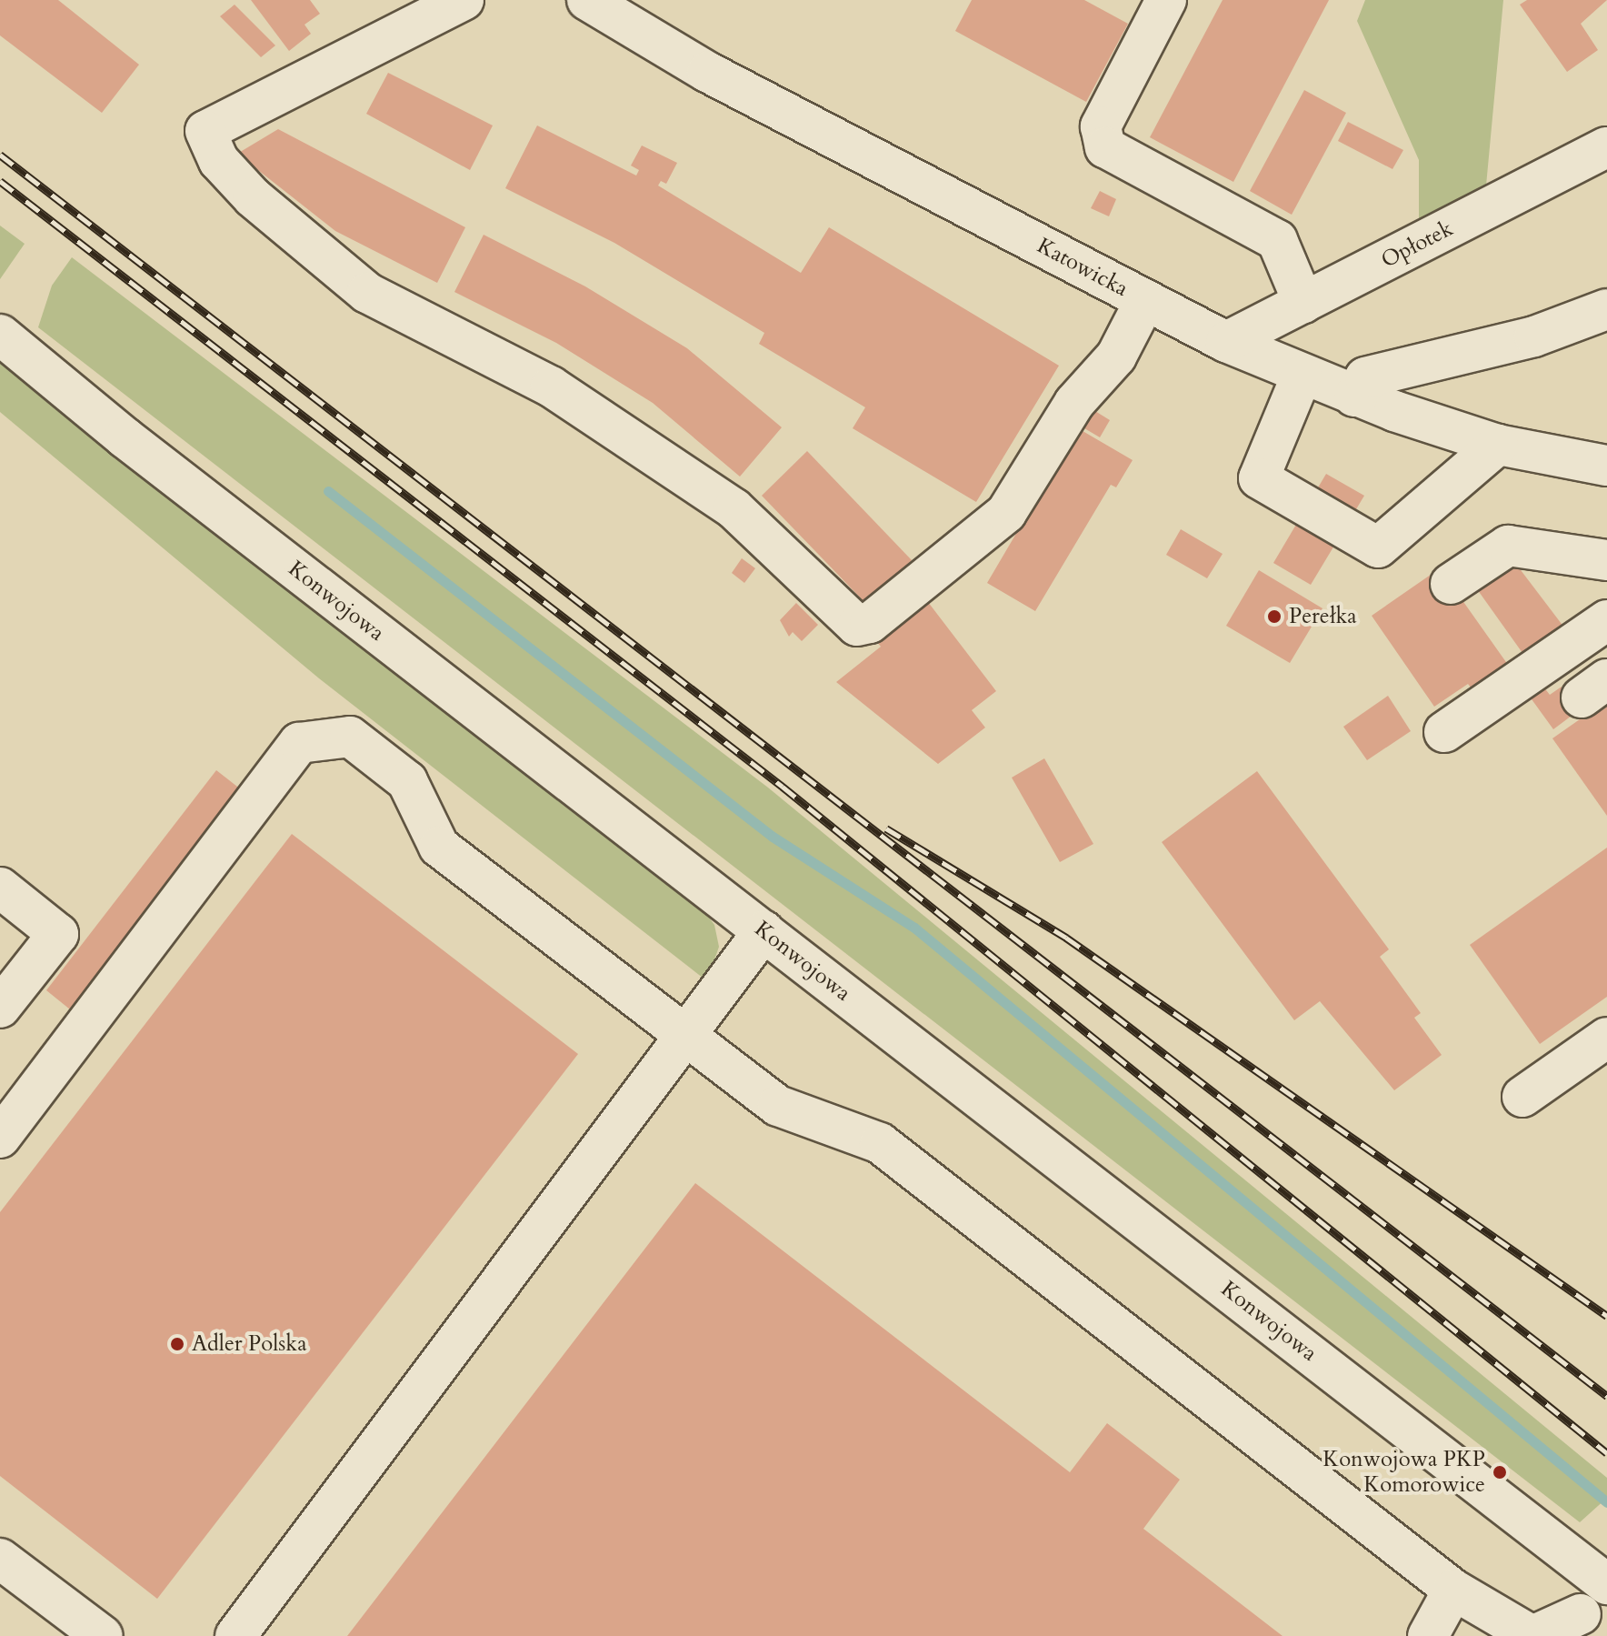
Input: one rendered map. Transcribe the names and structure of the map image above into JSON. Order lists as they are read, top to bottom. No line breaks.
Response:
{"streets":{"street":["Opłotek","Katowicka","Konwojowa"]},"crossings":[["Opłotek","Katowicka"]],"places":["Perełka","Adler Polska","Konwojowa PKP Komorowice"]}
